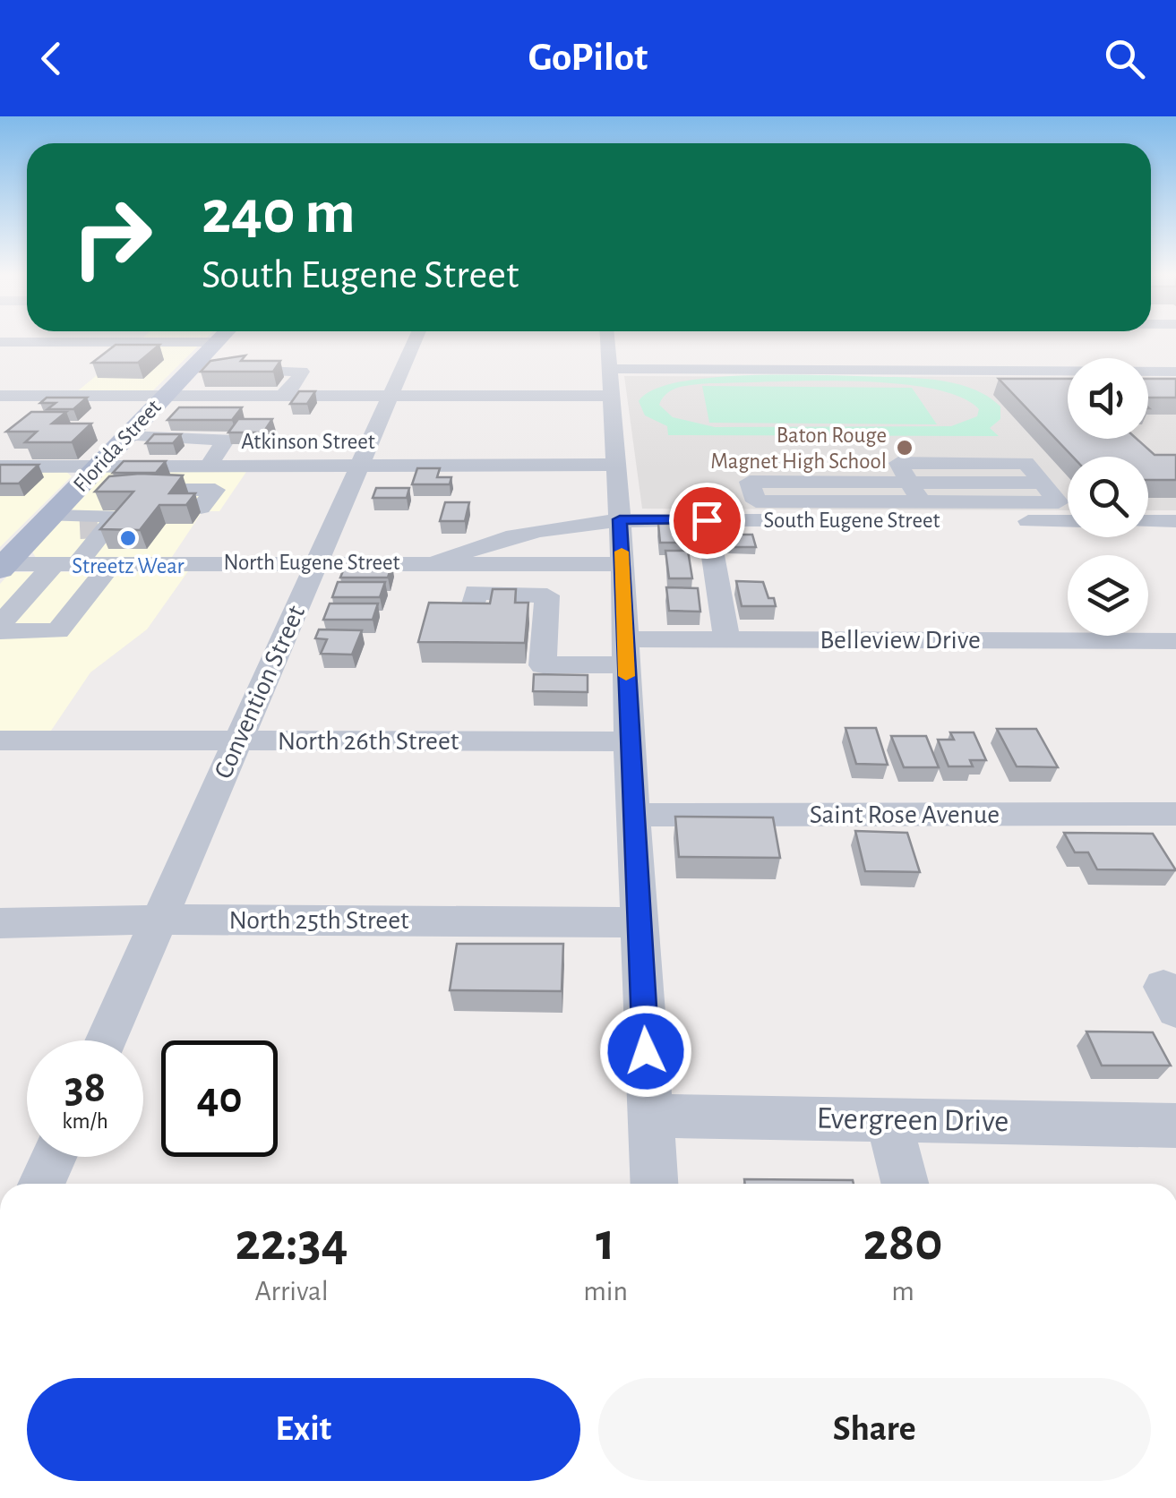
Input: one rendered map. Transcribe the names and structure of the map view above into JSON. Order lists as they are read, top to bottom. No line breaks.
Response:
{"streets":{"main road":["Florida Street"],"street":["Atkinson Street","South Eugene Street","North Eugene Street","Belleview Drive","Convention Street","North 26th Street","Saint Rose Avenue","North 25th Street","Evergreen Drive"]},"crossings":[["Atkinson Street","Florida Street"],["Atkinson Street","Convention Street"],["Florida Street","North Eugene Street"],["South Eugene Street","North Eugene Street"],["North Eugene Street","Convention Street"],["Convention Street","North 26th Street"],["Convention Street","North 25th Street"]],"places":["Baton Rouge Magnet High School","Streetz Wear"],"page":{"header":"GoPilot","turn":["240 m","South Eugene Street"],"speed":"38 km/h","limit":"40","eta":["22:34","Arrival","1","min","280","m"],"buttons":["Exit","Share"]}}
